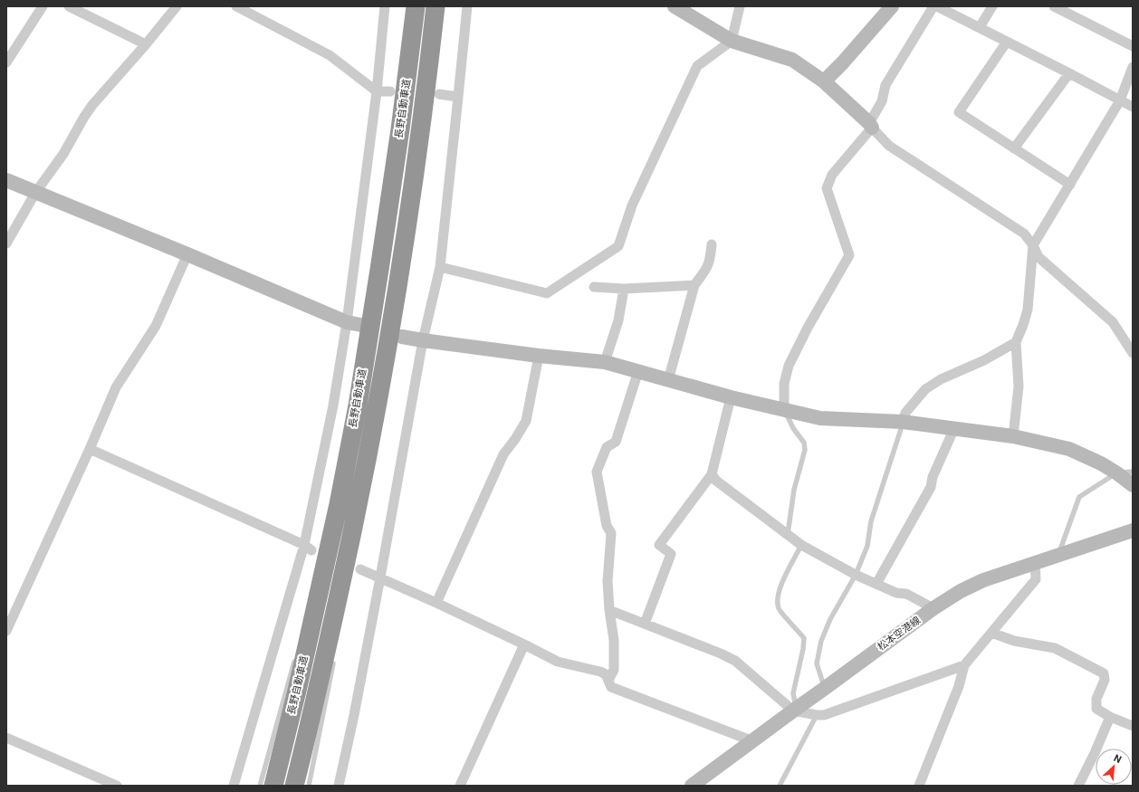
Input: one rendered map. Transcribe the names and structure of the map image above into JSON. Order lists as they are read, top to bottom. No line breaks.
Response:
{"streets":{"highway":["長野自動車道"],"street":["松本空港線"]},"north":"top right"}
